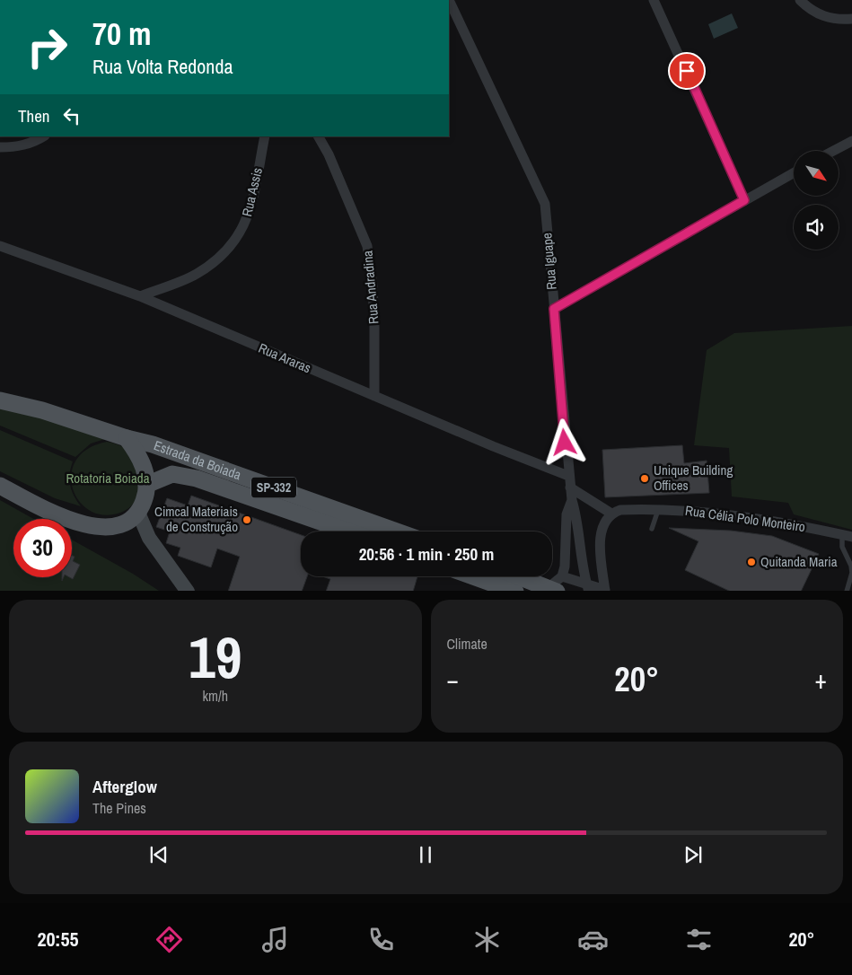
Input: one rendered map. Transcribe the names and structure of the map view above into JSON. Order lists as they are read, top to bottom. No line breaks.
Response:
{"streets":{"main road":["Estrada da Boiada","SP-332"],"street":["Rua Assis","Rua Iguape","Rua Andradina","Rua Araras","Rua Célia Polo Monteiro"]},"crossings":[["Rua Assis","Rua Araras"],["Rua Iguape","Rua Araras"],["Rua Andradina","Rua Araras"],["Estrada da Boiada","SP-332"]],"parks":["Rotatoria Boiada"],"places":["Unique Building Offices","Cimcal Materiais de Construção","Quitanda Maria"],"north":"bottom right","page":{"turn":["70 m","Rua Volta Redonda"],"then":"Then","limit":"30","trip":"20:56 · 1 min · 250 m","tile":[["19","km/h"],"Climate"],"heat":["−","20°","+"],"song":["Afterglow","The Pines"],"tabs":["20:55","20°"]}}
